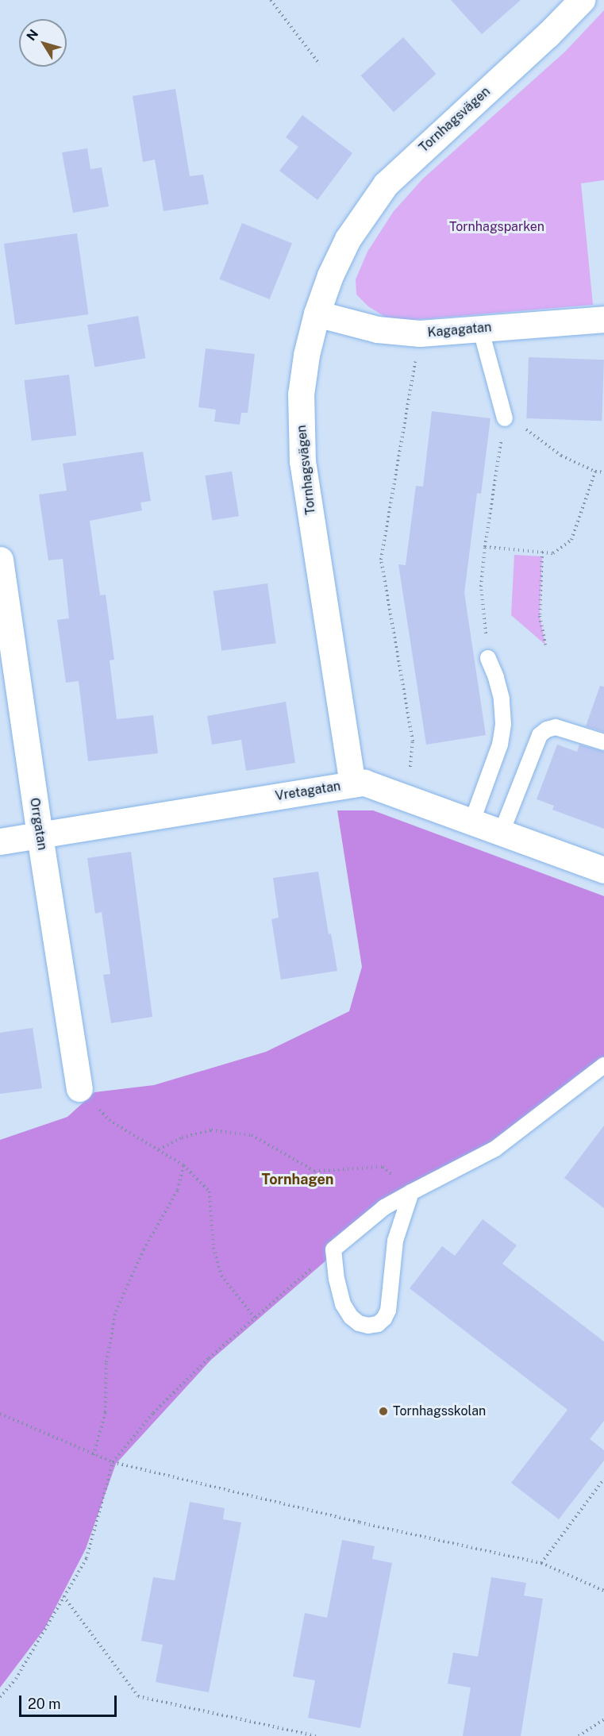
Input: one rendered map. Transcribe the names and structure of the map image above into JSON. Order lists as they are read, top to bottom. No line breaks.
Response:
{"streets":{"street":["Tornhagsvägen","Kagagatan","Vretagatan","Orrgatan"]},"crossings":[["Tornhagsvägen","Kagagatan"],["Tornhagsvägen","Vretagatan"],["Vretagatan","Orrgatan"]],"districts":["Tornhagen"],"parks":["Tornhagsparken"],"places":["Tornhagsskolan"],"scale_bar":"20 m","north":"top left"}
